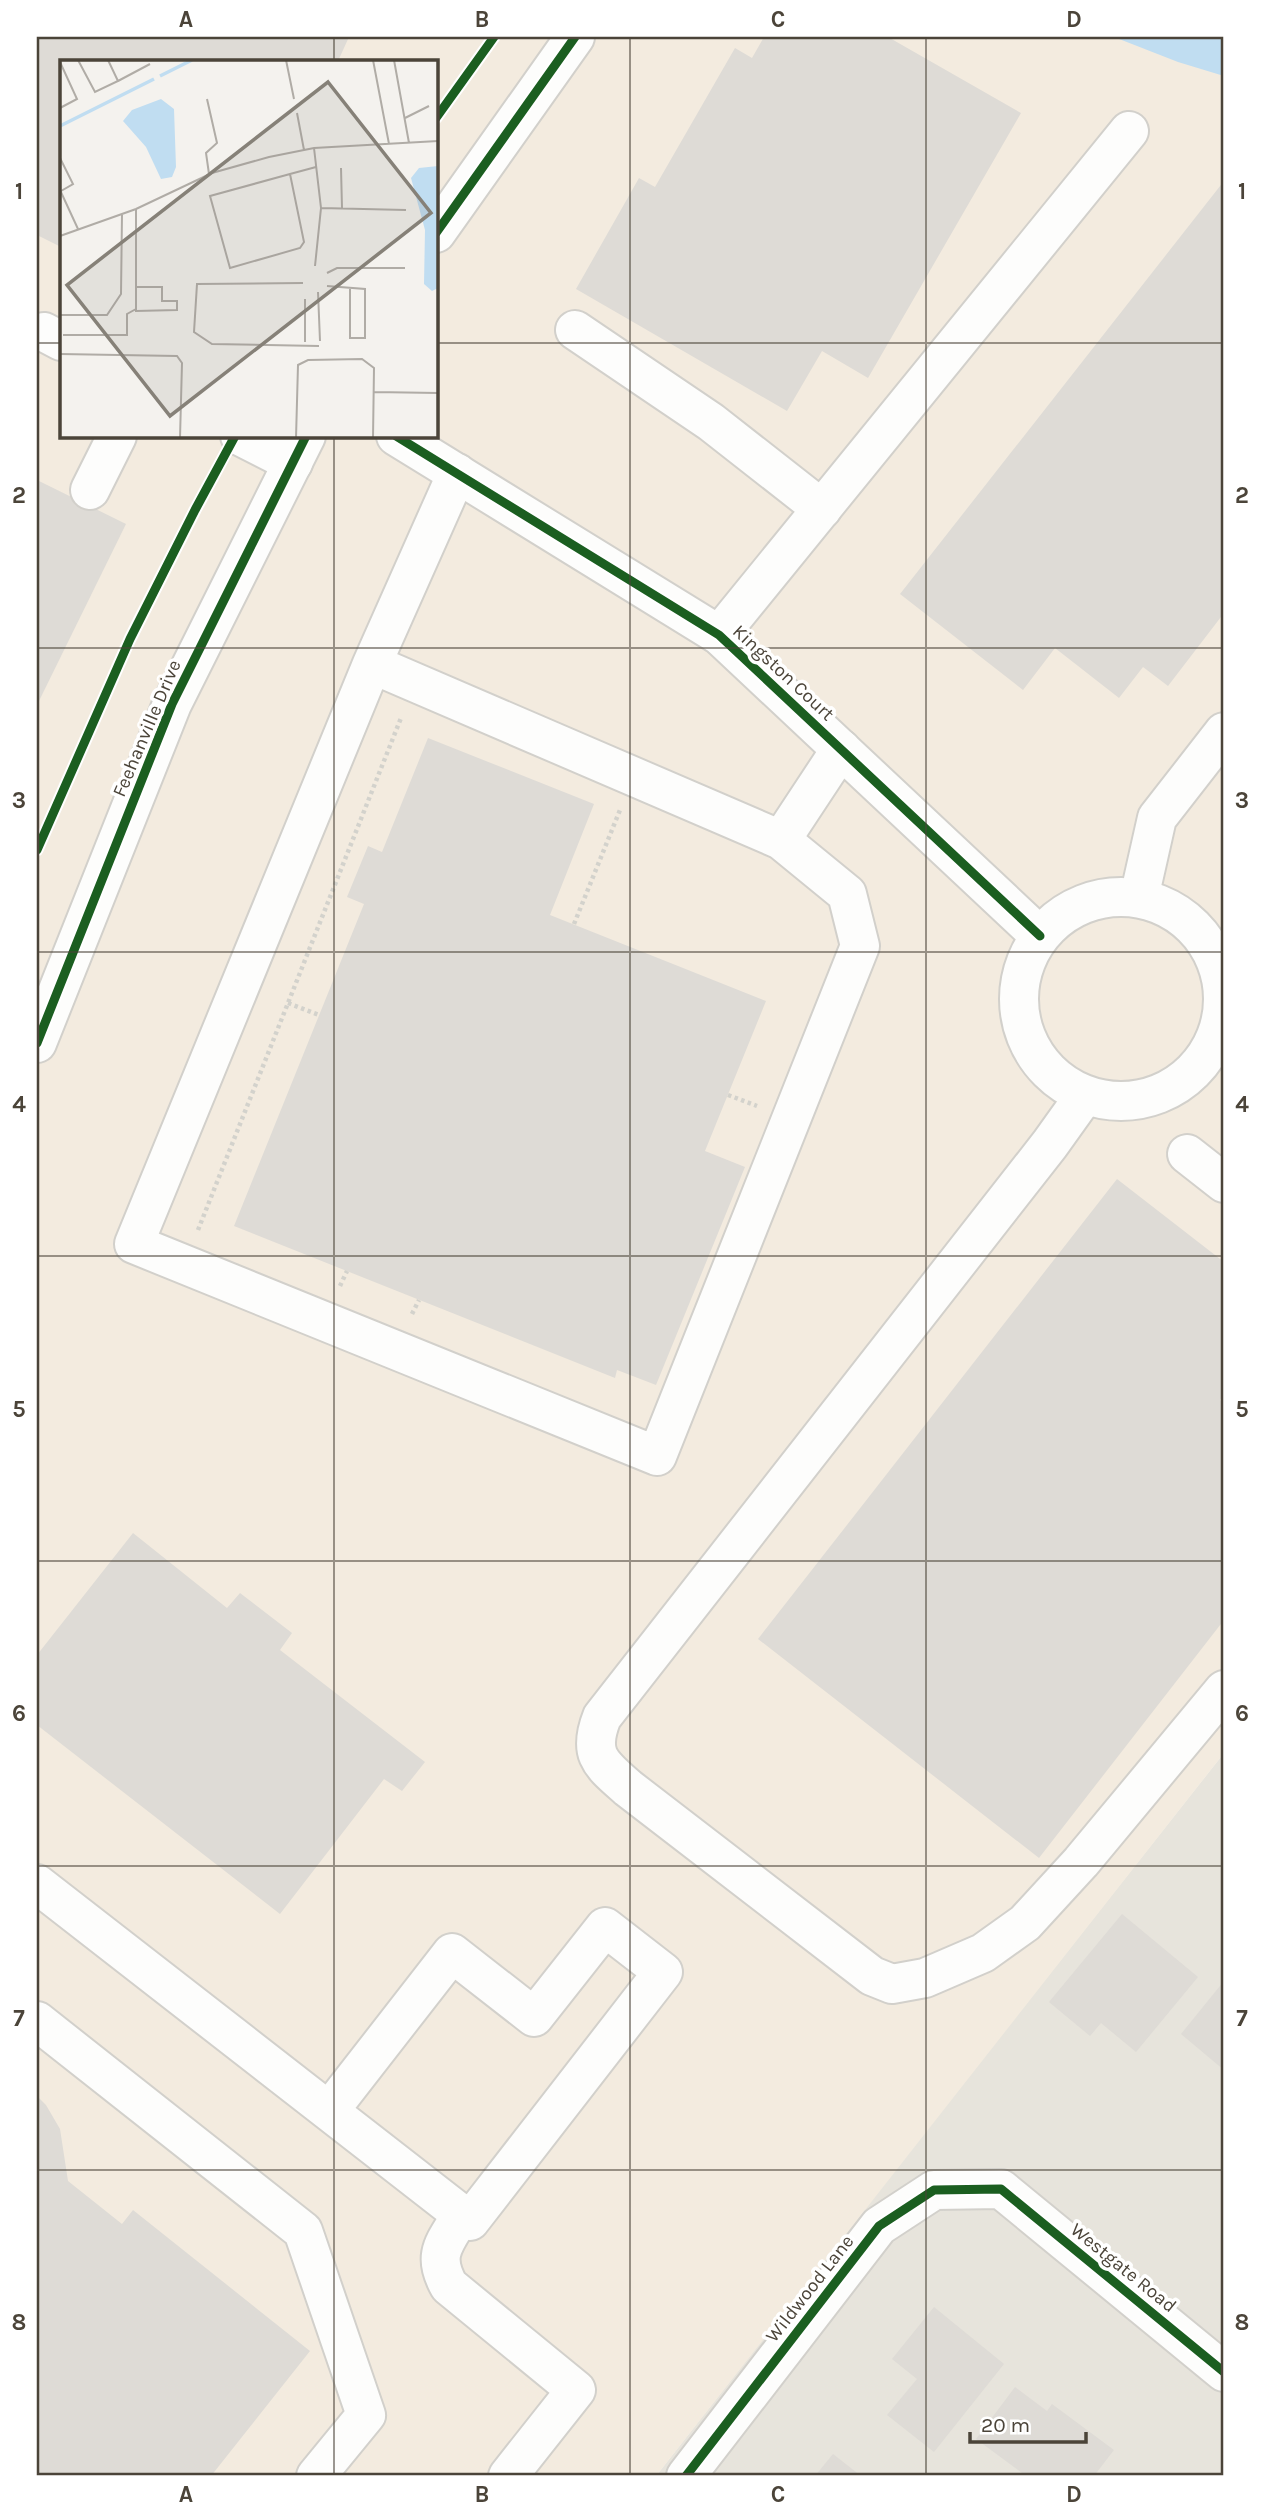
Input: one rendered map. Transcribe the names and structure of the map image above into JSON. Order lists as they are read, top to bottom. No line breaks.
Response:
{"streets":{"street":["Kingston Court","Feehanville Drive","Westgate Road","Wildwood Lane"]},"crossings":[["Westgate Road","Wildwood Lane"]],"scale_bar":"20 m","grid":{"columns":["A","B","C","D"],"rows":["1","2","3","4","5","6","7","8"]}}
